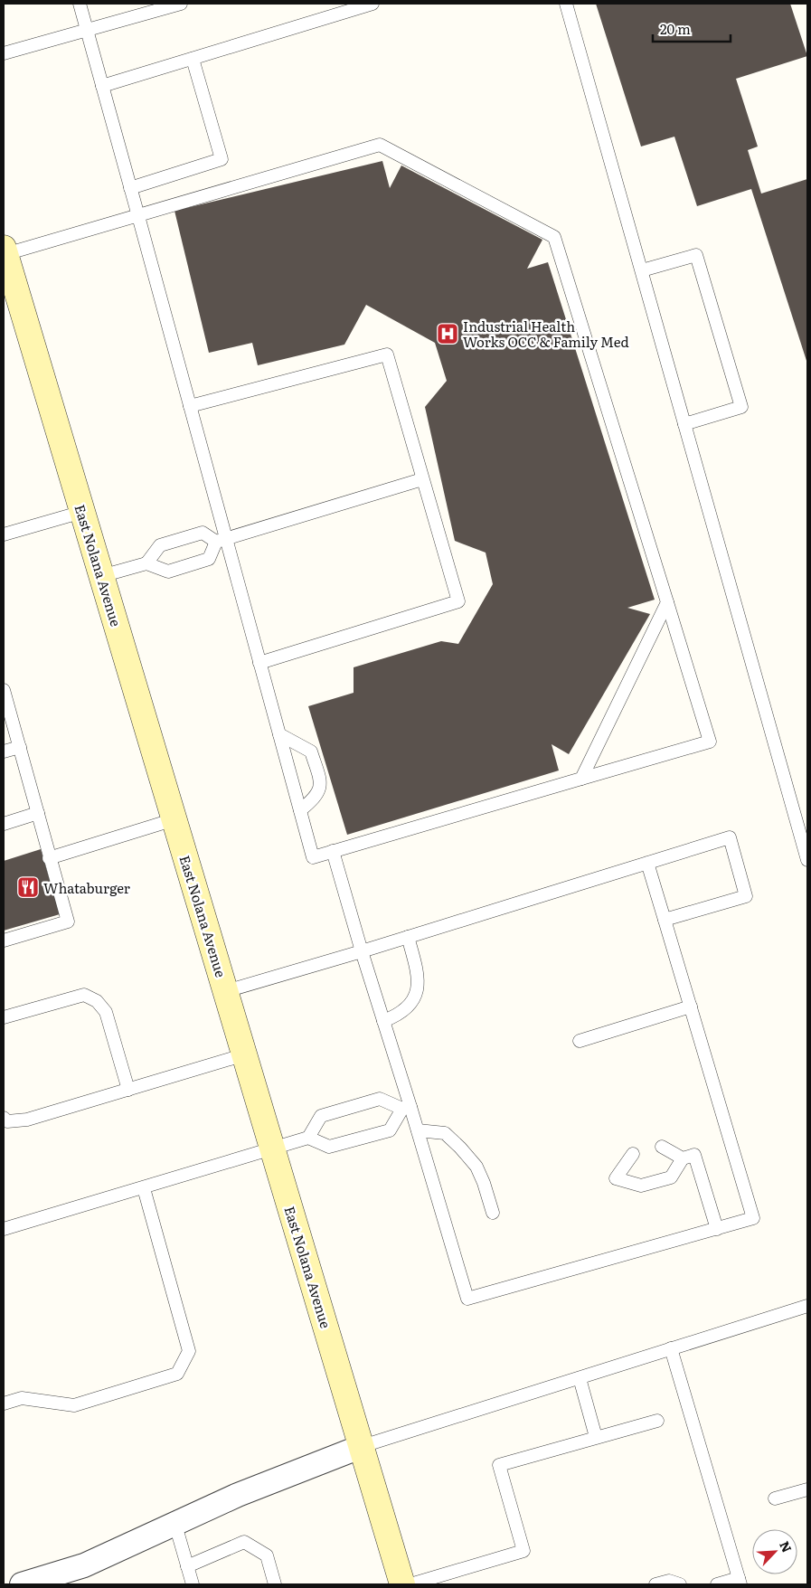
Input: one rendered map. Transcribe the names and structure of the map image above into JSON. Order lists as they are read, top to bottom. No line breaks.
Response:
{"streets":{"main road":["East Nolana Avenue"]},"places":{"hospital":["Industrial Health Works OCC & Family Med"],"restaurant":["Whataburger"]},"scale_bar":"20 m","north":"top right"}
